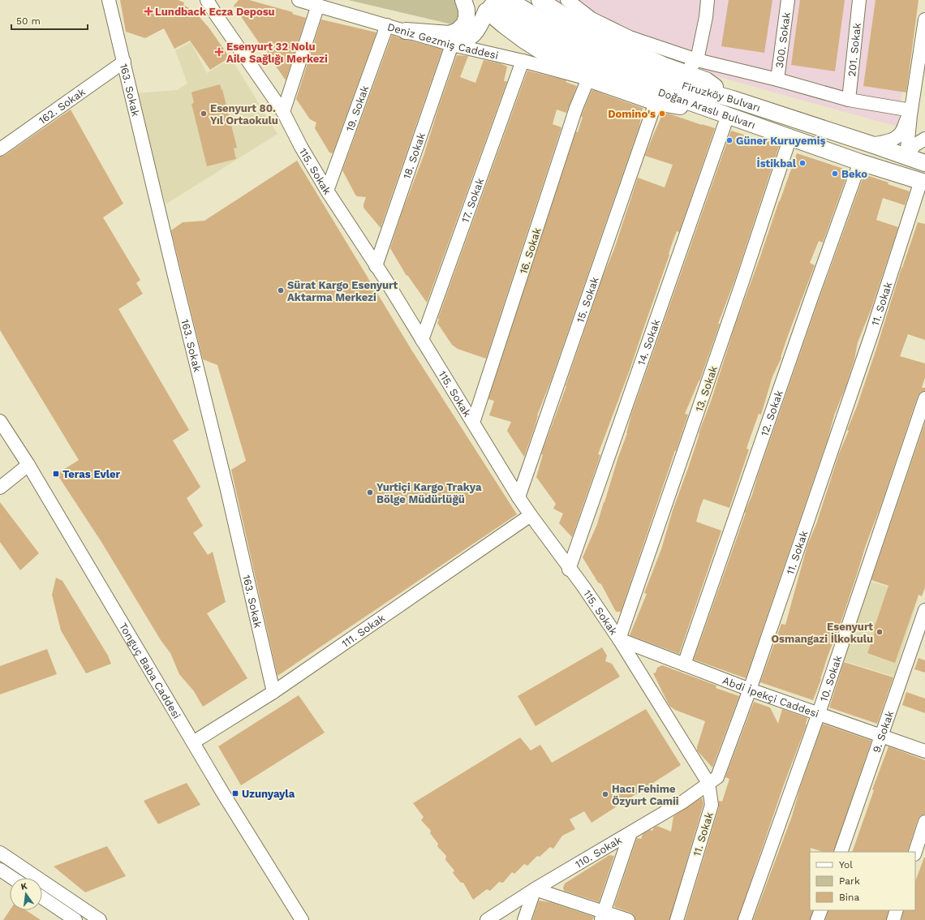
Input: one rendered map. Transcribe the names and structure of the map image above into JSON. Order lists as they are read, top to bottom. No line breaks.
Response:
{"streets":{"main road":["Firuzköy Bulvarı","Doğan Araslı Bulvarı"],"street":["300. Sokak","Deniz Gezmiş Caddesi","201. Sokak","163. Sokak","162. Sokak","19. Sokak","18. Sokak","115. Sokak","17. Sokak","16. Sokak","15. Sokak","11. Sokak","14. Sokak","13. Sokak","12. Sokak","111. Sokak","Tonguç Baba Caddesi","10. Sokak","Abdi İpekçi Caddesi","9. Sokak","110. Sokak"]},"crossings":[["Deniz Gezmiş Caddesi","19. Sokak"],["Deniz Gezmiş Caddesi","18. Sokak"],["Deniz Gezmiş Caddesi","17. Sokak"],["Deniz Gezmiş Caddesi","16. Sokak"],["163. Sokak","162. Sokak"],["163. Sokak","111. Sokak"],["Firuzköy Bulvarı","Doğan Araslı Bulvarı"],["19. Sokak","115. Sokak"],["Doğan Araslı Bulvarı","11. Sokak"],["Doğan Araslı Bulvarı","14. Sokak"],["Doğan Araslı Bulvarı","13. Sokak"],["Doğan Araslı Bulvarı","12. Sokak"],["18. Sokak","115. Sokak"],["115. Sokak","17. Sokak"],["115. Sokak","16. Sokak"],["115. Sokak","15. Sokak"],["115. Sokak","11. Sokak"],["115. Sokak","14. Sokak"],["115. Sokak","13. Sokak"],["115. Sokak","111. Sokak"],["115. Sokak","Abdi İpekçi Caddesi"],["115. Sokak","110. Sokak"],["11. Sokak","Abdi İpekçi Caddesi"],["11. Sokak","110. Sokak"],["13. Sokak","Abdi İpekçi Caddesi"],["12. Sokak","Abdi İpekçi Caddesi"],["111. Sokak","Tonguç Baba Caddesi"],["10. Sokak","Abdi İpekçi Caddesi"],["Abdi İpekçi Caddesi","9. Sokak"]],"places":{"health":["Lundback Ecza Deposu","Esenyurt 32 Nolu Aile Sağlığı Merkezi"],"other":["Esenyurt 80. Yıl Ortaokulu","Domino's","Güner Kuruyemiş","İstikbal","Beko","Sürat Kargo Esenyurt Aktarma Merkezi","Yurtiçi Kargo Trakya Bölge Müdürlüğü","Esenyurt Osmangazi İlkokulu","Hacı Fehime Özyurt Camii"],"transit":["Teras Evler","Uzunyayla"]},"legend":["Yol","Park","Bina"],"scale_bar":"50 m","north":"top"}
